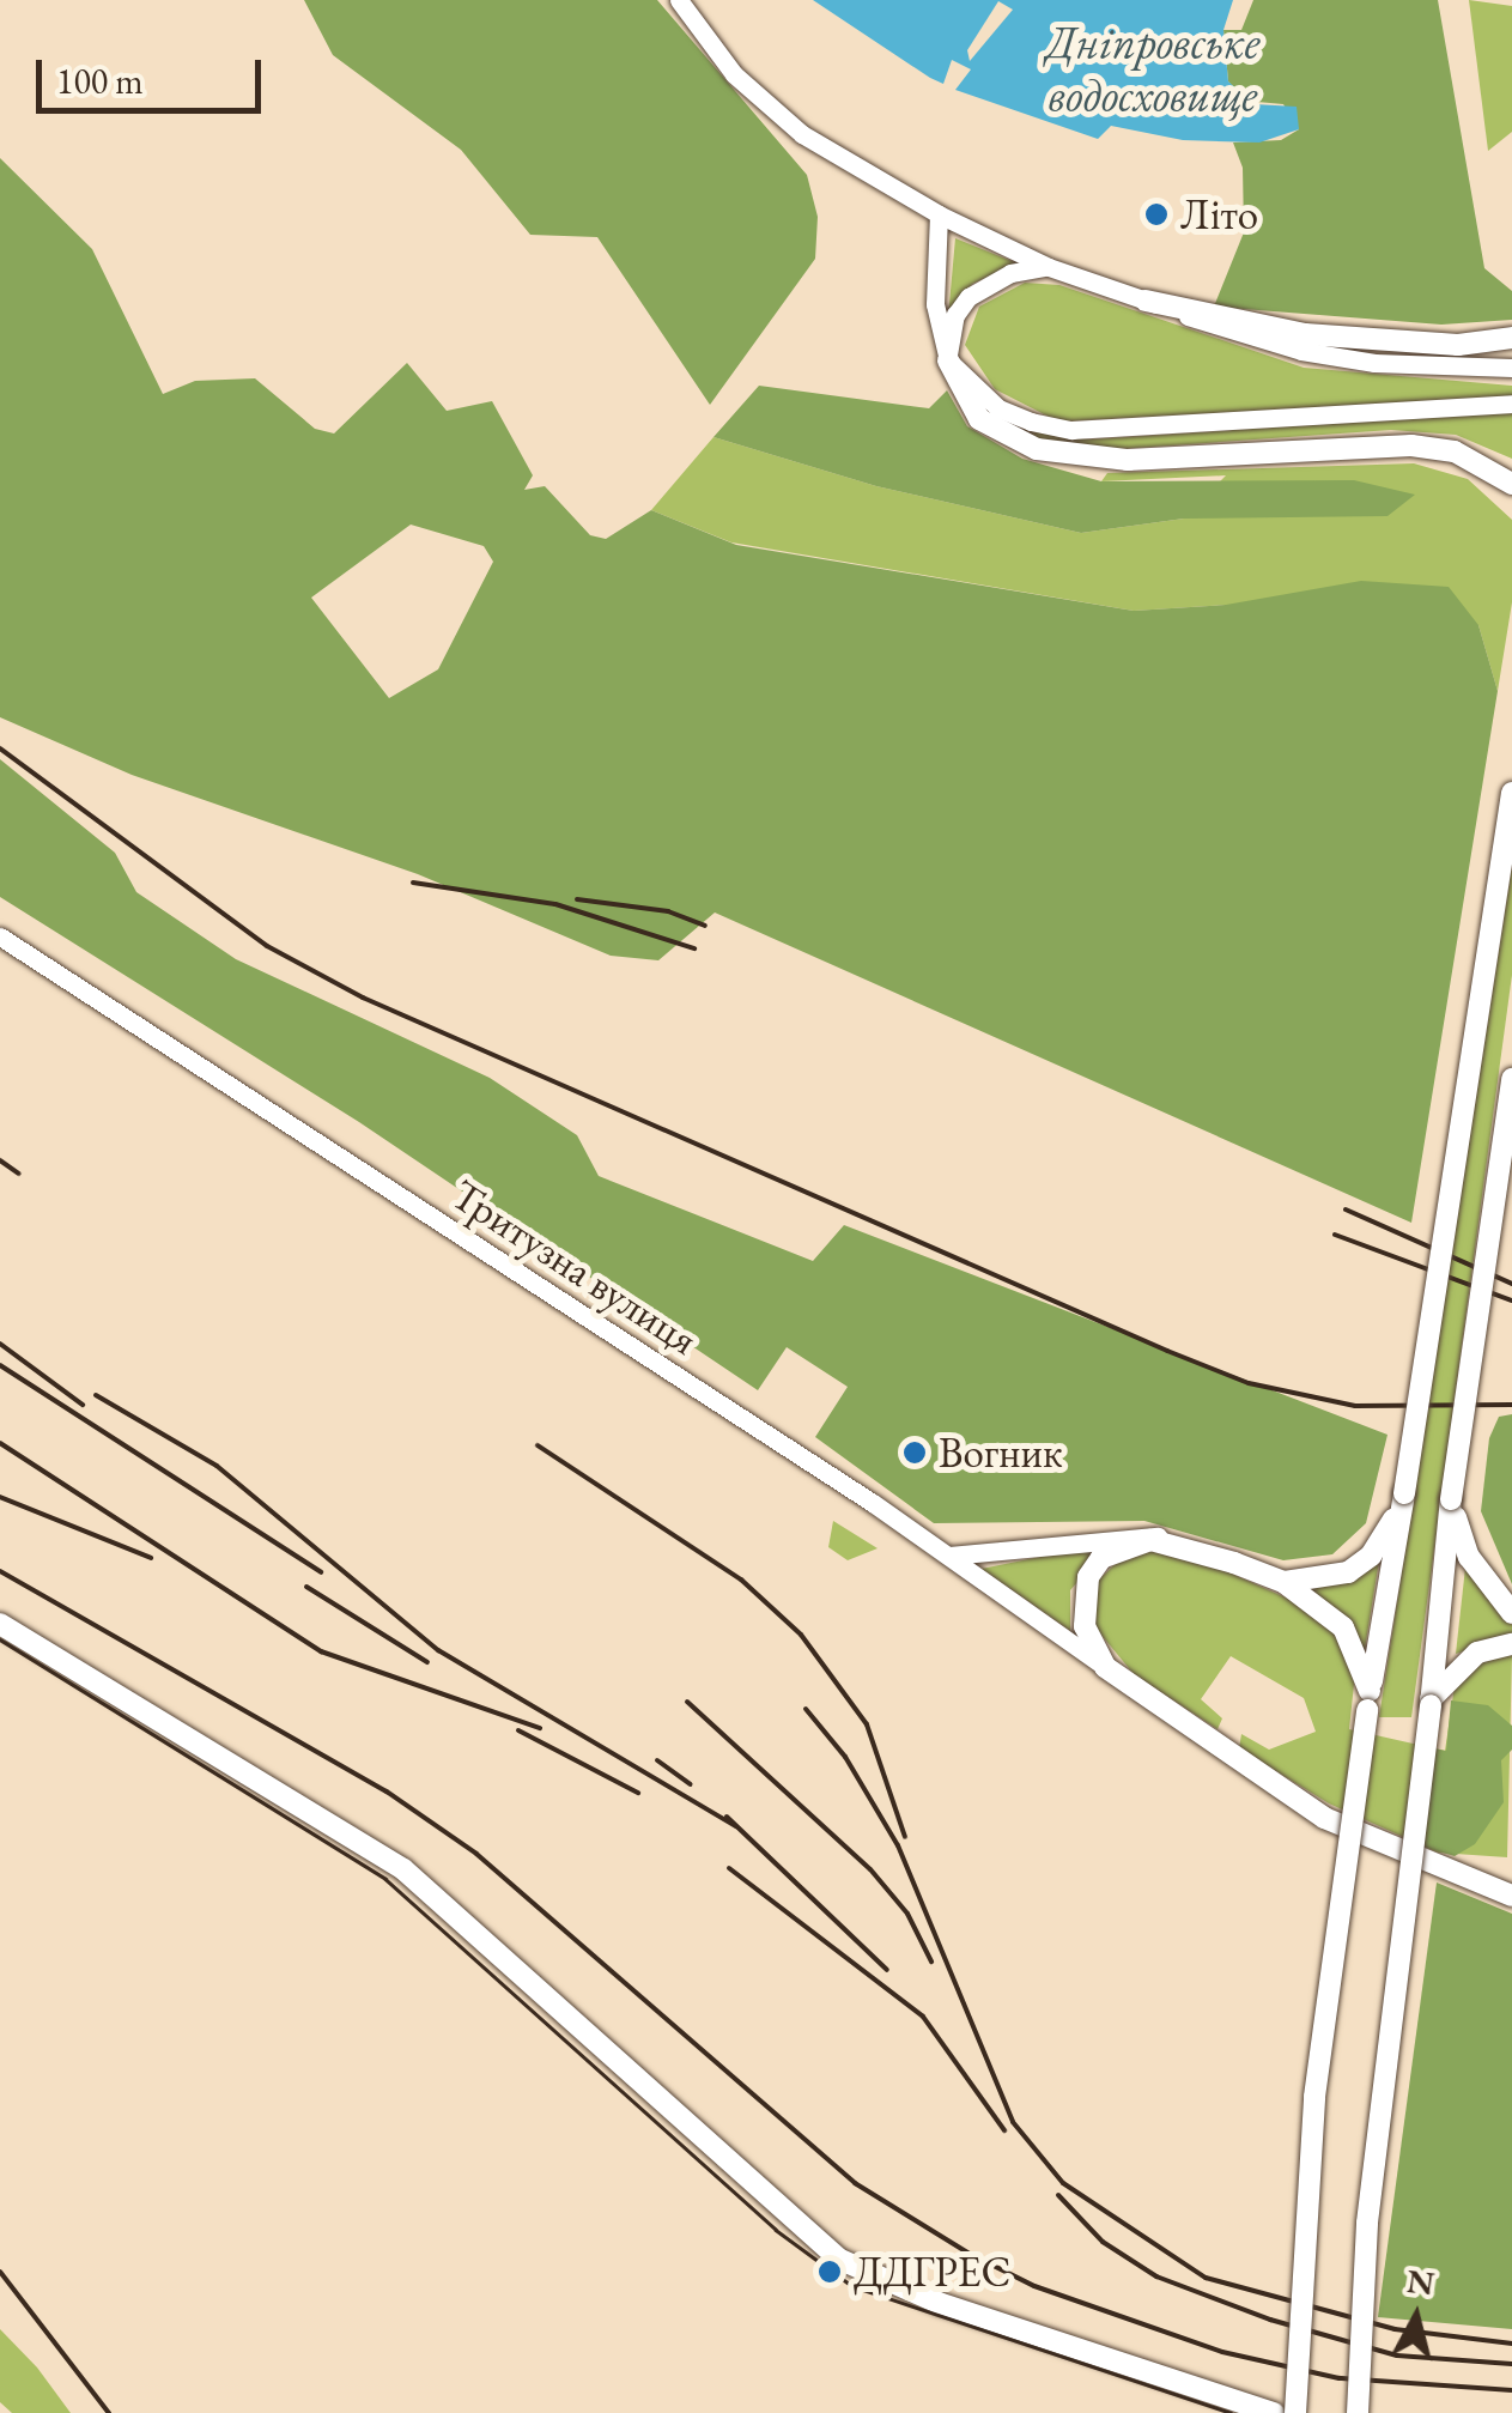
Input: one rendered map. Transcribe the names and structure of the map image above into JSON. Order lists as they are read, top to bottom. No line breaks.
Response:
{"streets":{"street":["Тритузна вулиця"]},"water":["Дніпровське водосховище"],"places":["Літо","Вогник","ДДГРЕС"],"scale_bar":"100 m","north":"top"}
